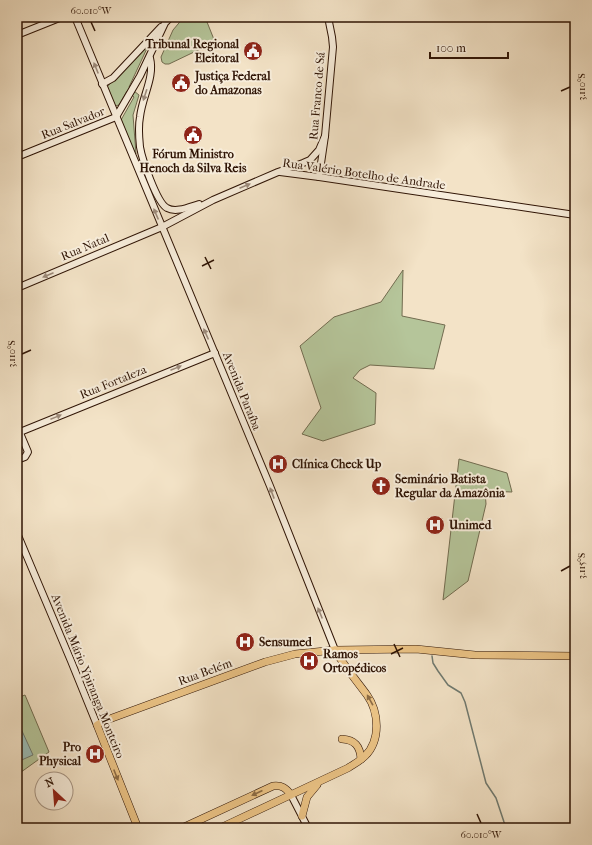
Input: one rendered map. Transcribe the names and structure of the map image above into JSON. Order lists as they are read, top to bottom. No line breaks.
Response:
{"streets":{"main road":["Rua Franco de Sá","Rua Salvador","Rua Valério Botelho de Andrade","Rua Natal","Rua Fortaleza","Avenida Paraíba","Rua Belém","Avenida Mário Ypiranga Monteiro"]},"crossings":[["Rua Franco de Sá","Rua Valério Botelho de Andrade"],["Rua Salvador","Avenida Paraíba"],["Rua Valério Botelho de Andrade","Rua Natal"],["Rua Valério Botelho de Andrade","Avenida Paraíba"],["Rua Natal","Avenida Paraíba"],["Rua Fortaleza","Avenida Paraíba"],["Avenida Paraíba","Rua Belém"],["Rua Belém","Avenida Mário Ypiranga Monteiro"]],"one_way":["Rua Natal","Rua Fortaleza","Avenida Paraíba"],"places":{"public building":["Tribunal Regional Eleitoral","Justiça Federal do Amazonas","Fórum Ministro Henoch da Silva Reis"],"hospital":["Clínica Check Up","Unimed","Sensumed","Ramos Ortopédicos","Pro Physical"],"church":["Seminário Batista Regular da Amazônia"]},"scale_bar":"100 m","north":"top left","coordinates":["60.010°W","3.110°S","3.115°S"]}
